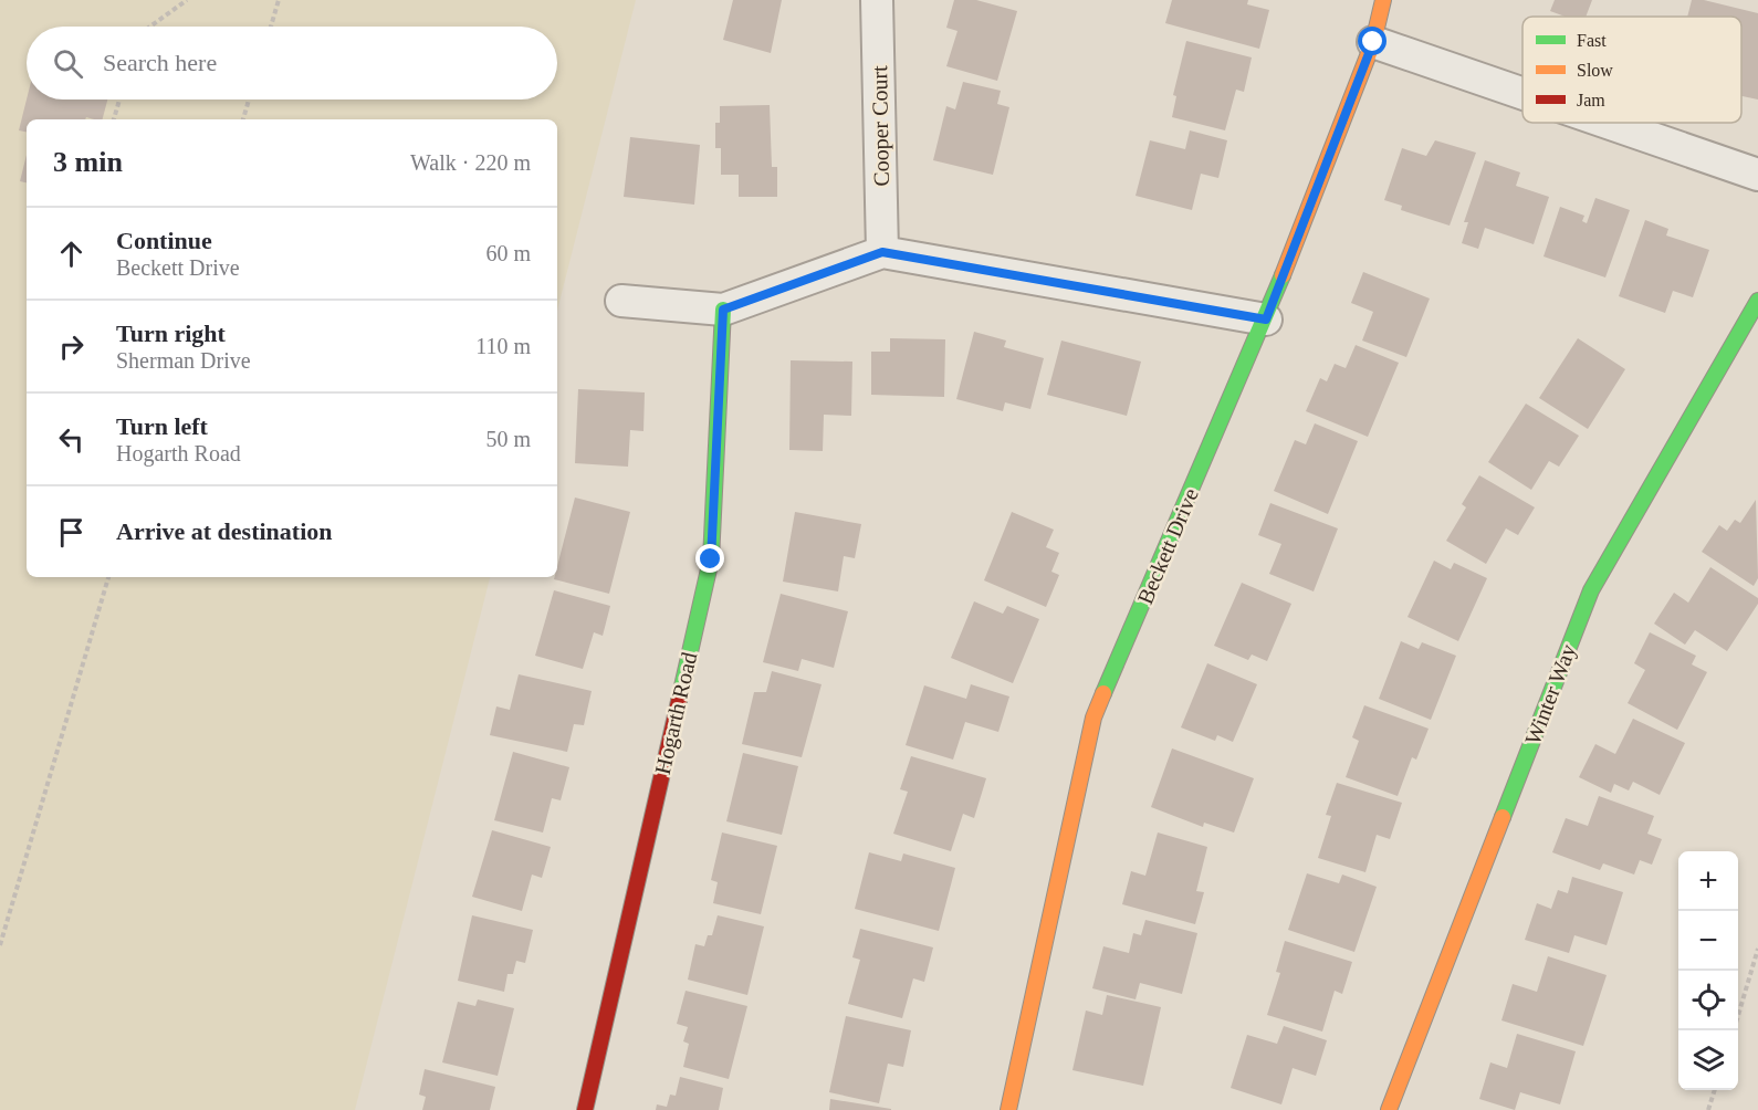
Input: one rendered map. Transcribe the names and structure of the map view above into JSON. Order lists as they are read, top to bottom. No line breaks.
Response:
{"streets":{"street":["Cooper Court","Beckett Drive","Winter Way","Hogarth Road"]},"legend":["Fast","Slow","Jam"],"page":{"search":"Search here","heading":["3 min","Walk · 220 m"],"list":[["Continue","Beckett Drive","60 m"],["Turn right","Sherman Drive","110 m"],["Turn left","Hogarth Road","50 m"],"Arrive at destination"],"map_buttons":["+","−"]}}
